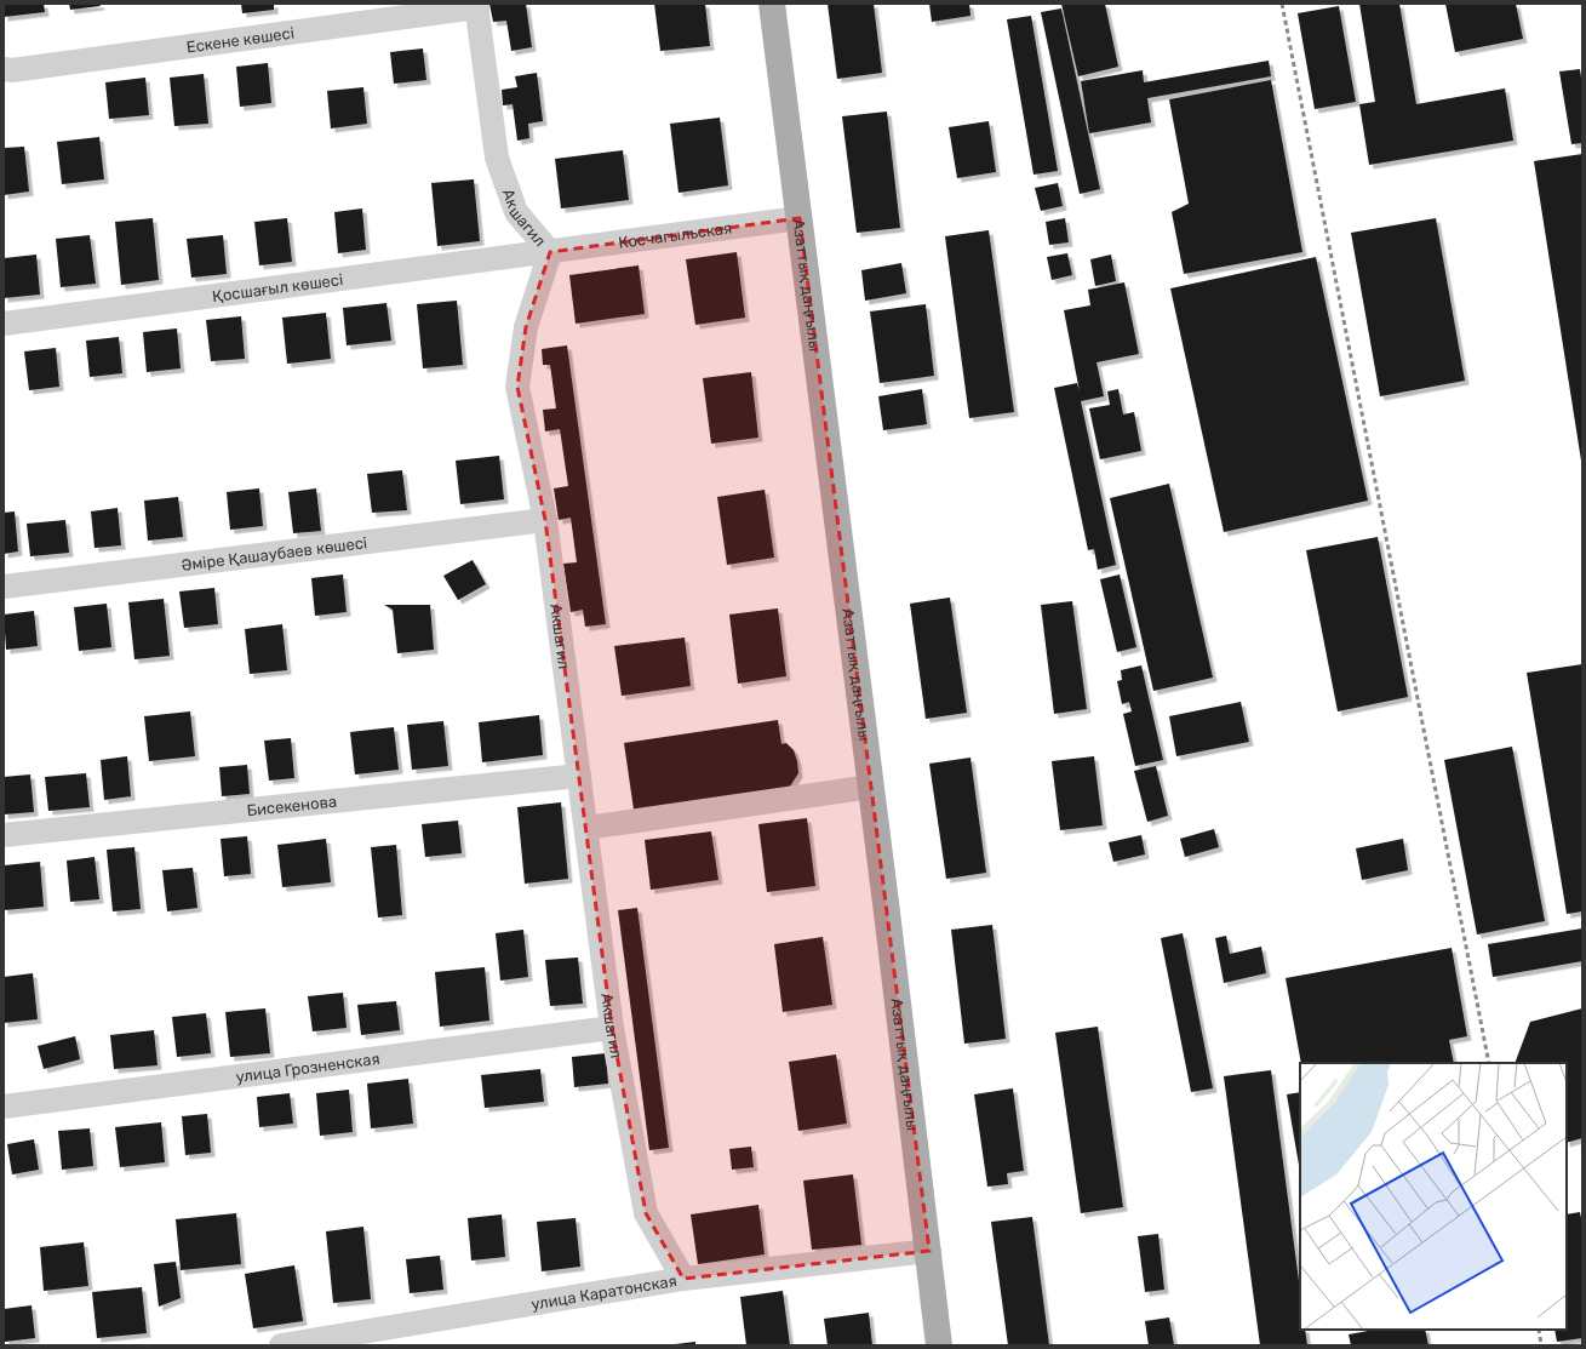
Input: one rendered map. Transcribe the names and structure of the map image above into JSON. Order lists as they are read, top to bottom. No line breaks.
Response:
{"streets":{"main road":["Азаттық даңғылы"],"street":["Ескене көшесі","Акшагил","Косчагыльская","Қосшағыл көшесі","Әміре Қашаубаев көшесі","Бисекенова","улица Грозненская","улица Каратонская"]},"crossings":[["Ескене көшесі","Акшагил"],["Акшагил","Косчагыльская"],["Акшагил","Қосшағыл көшесі"],["Акшагил","Әміре Қашаубаев көшесі"],["Акшагил","Бисекенова"],["Акшагил","улица Грозненская"],["Акшагил","улица Каратонская"],["Косчагыльская","Азаттық даңғылы"],["Косчагыльская","Қосшағыл көшесі"],["Азаттық даңғылы","улица Каратонская"]]}
